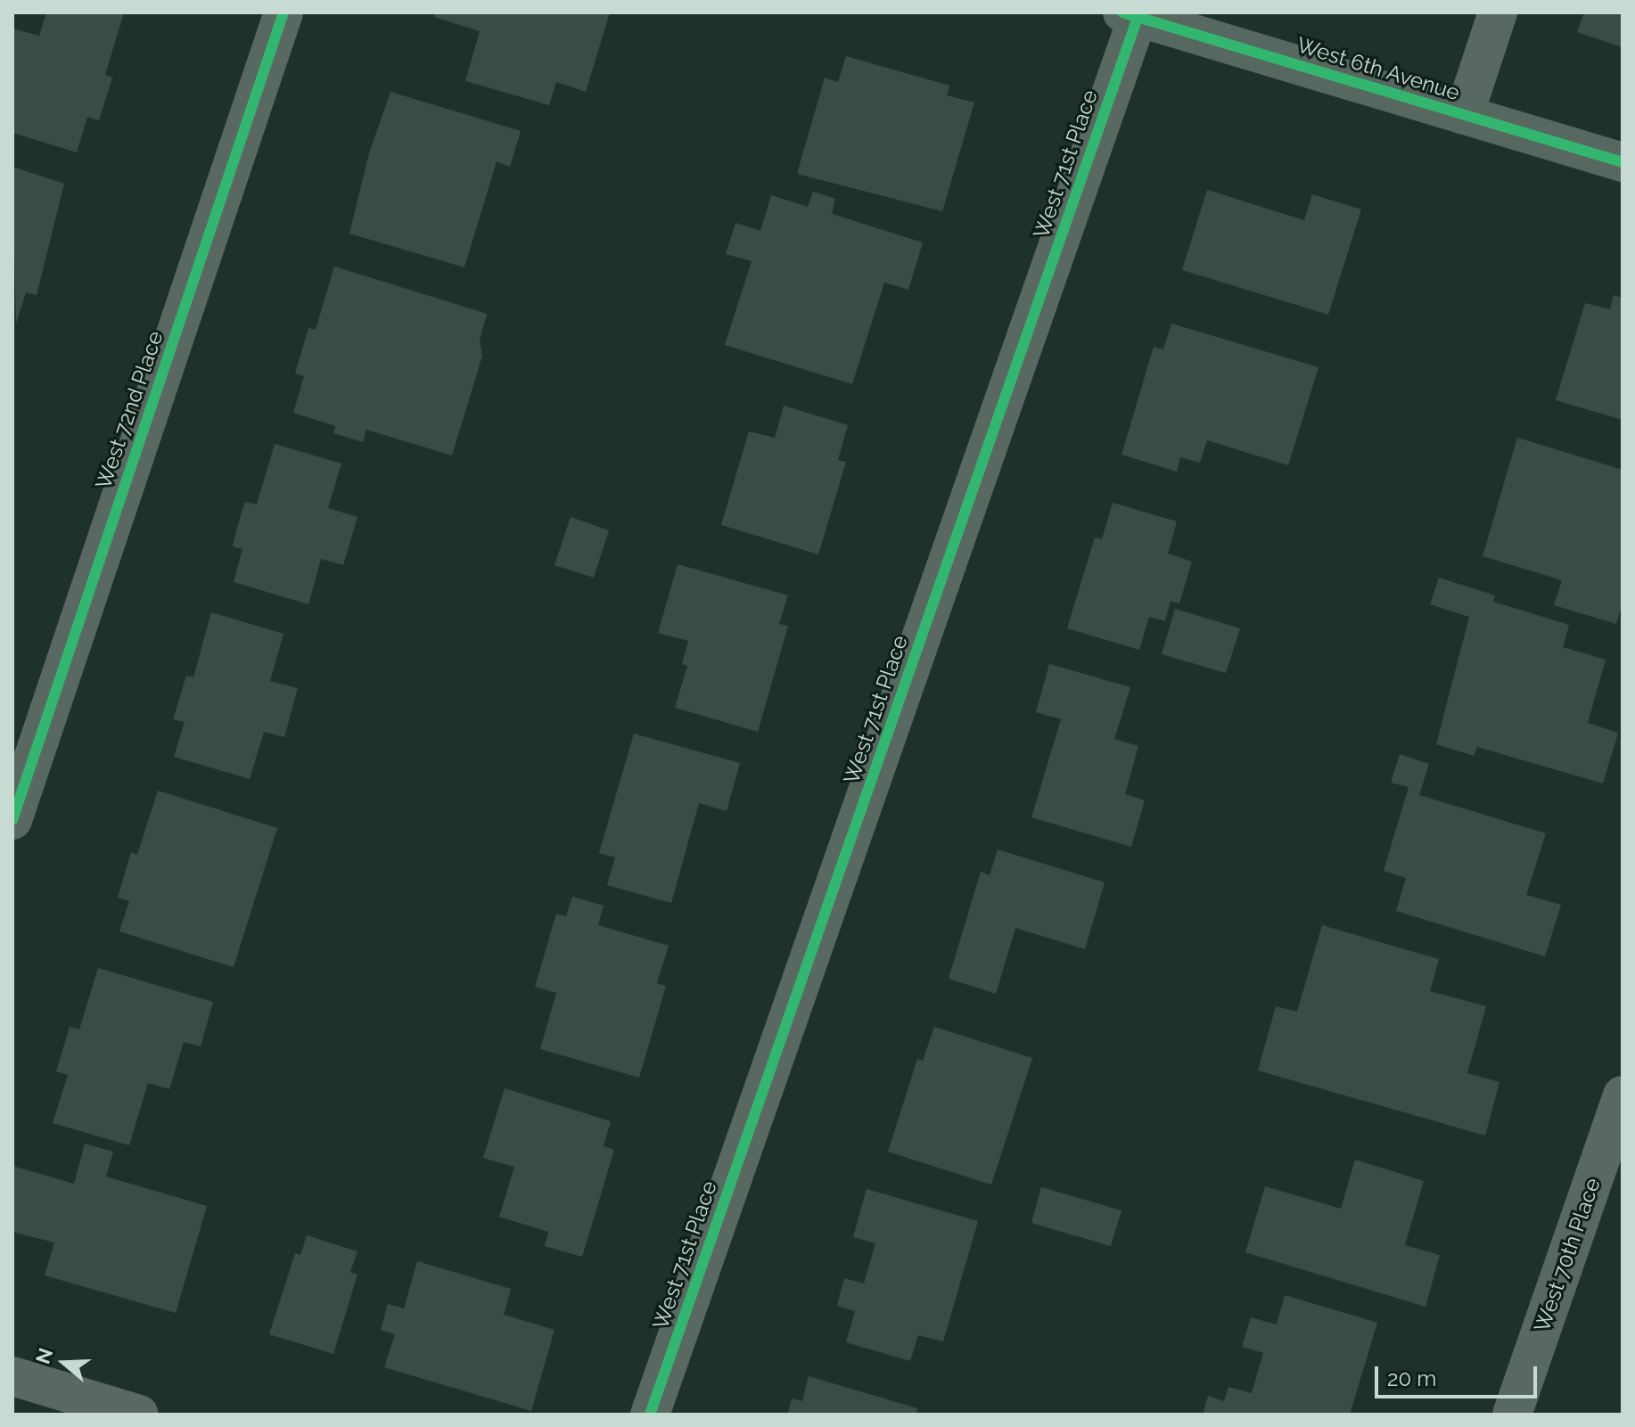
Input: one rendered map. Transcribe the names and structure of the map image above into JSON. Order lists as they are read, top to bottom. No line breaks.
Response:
{"streets":{"street":["West 6th Avenue","West 71st Place","West 72nd Place","West 70th Place"]},"crossings":[["West 6th Avenue","West 71st Place"]],"scale_bar":"20 m","north":"left"}
